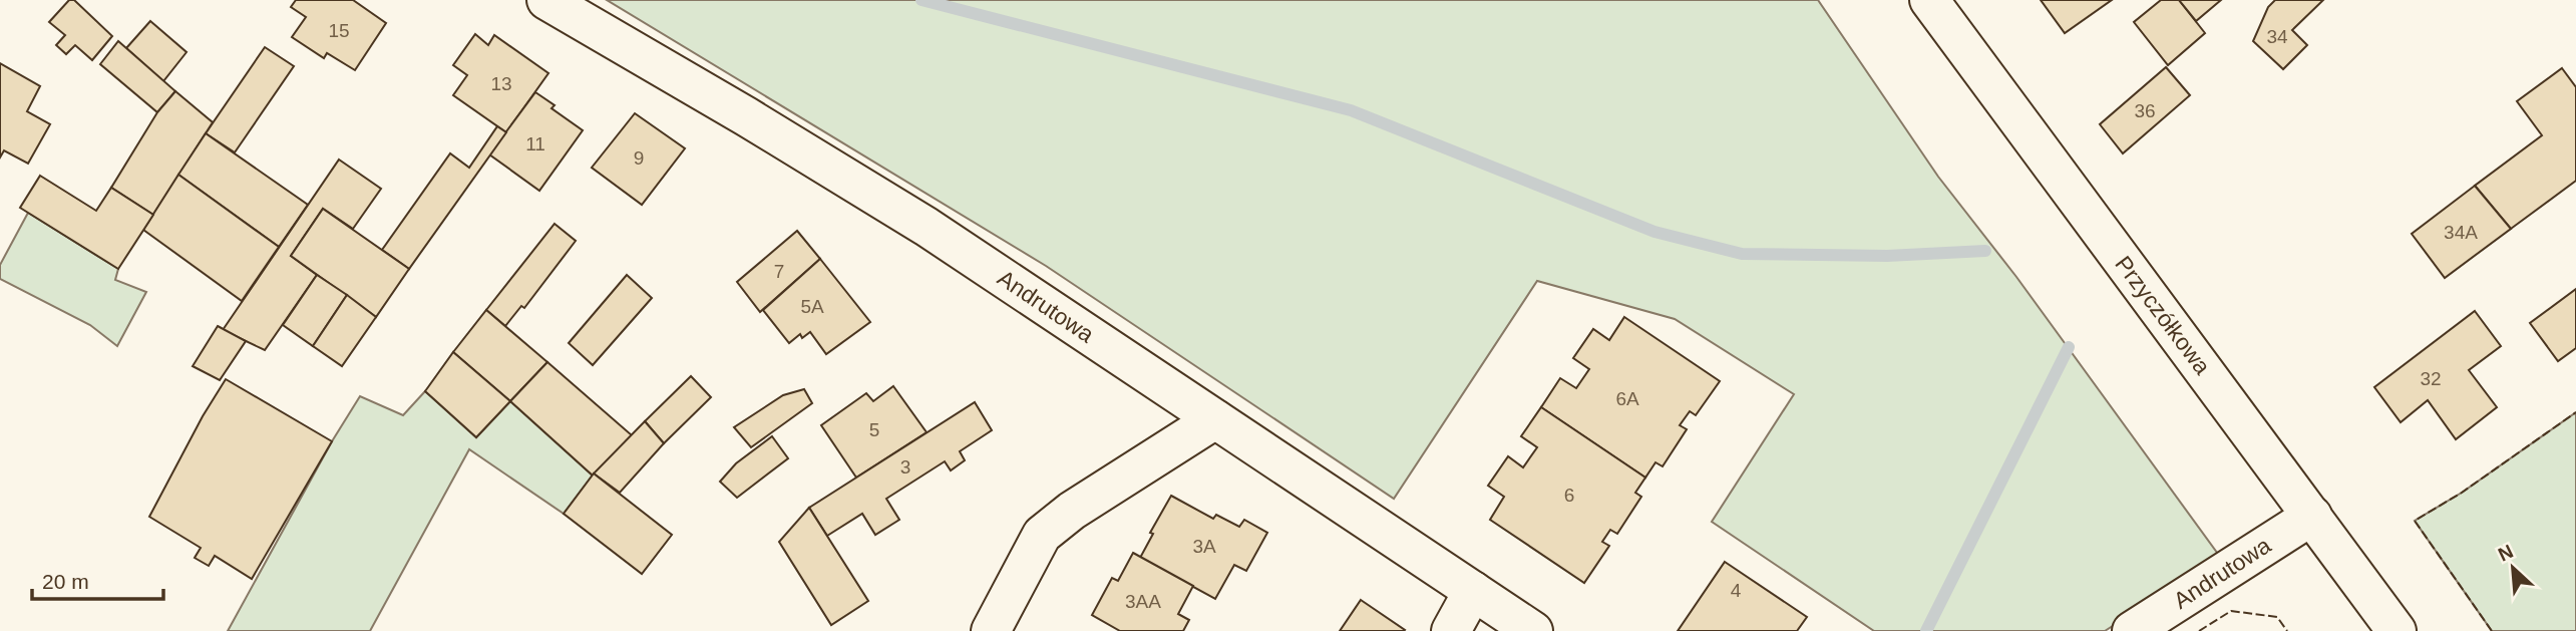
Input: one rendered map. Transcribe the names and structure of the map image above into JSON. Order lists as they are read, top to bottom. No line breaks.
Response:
{"streets":{"street":["Andrutowa","Przyczółkowa"]},"crossings":[["Andrutowa","Przyczółkowa"]],"house_numbers":["15","34","13","36","11","9","34A","7","5A","32","6A","5","3","6","3A","4","3AA"],"scale_bar":"20 m","north":"top left"}
